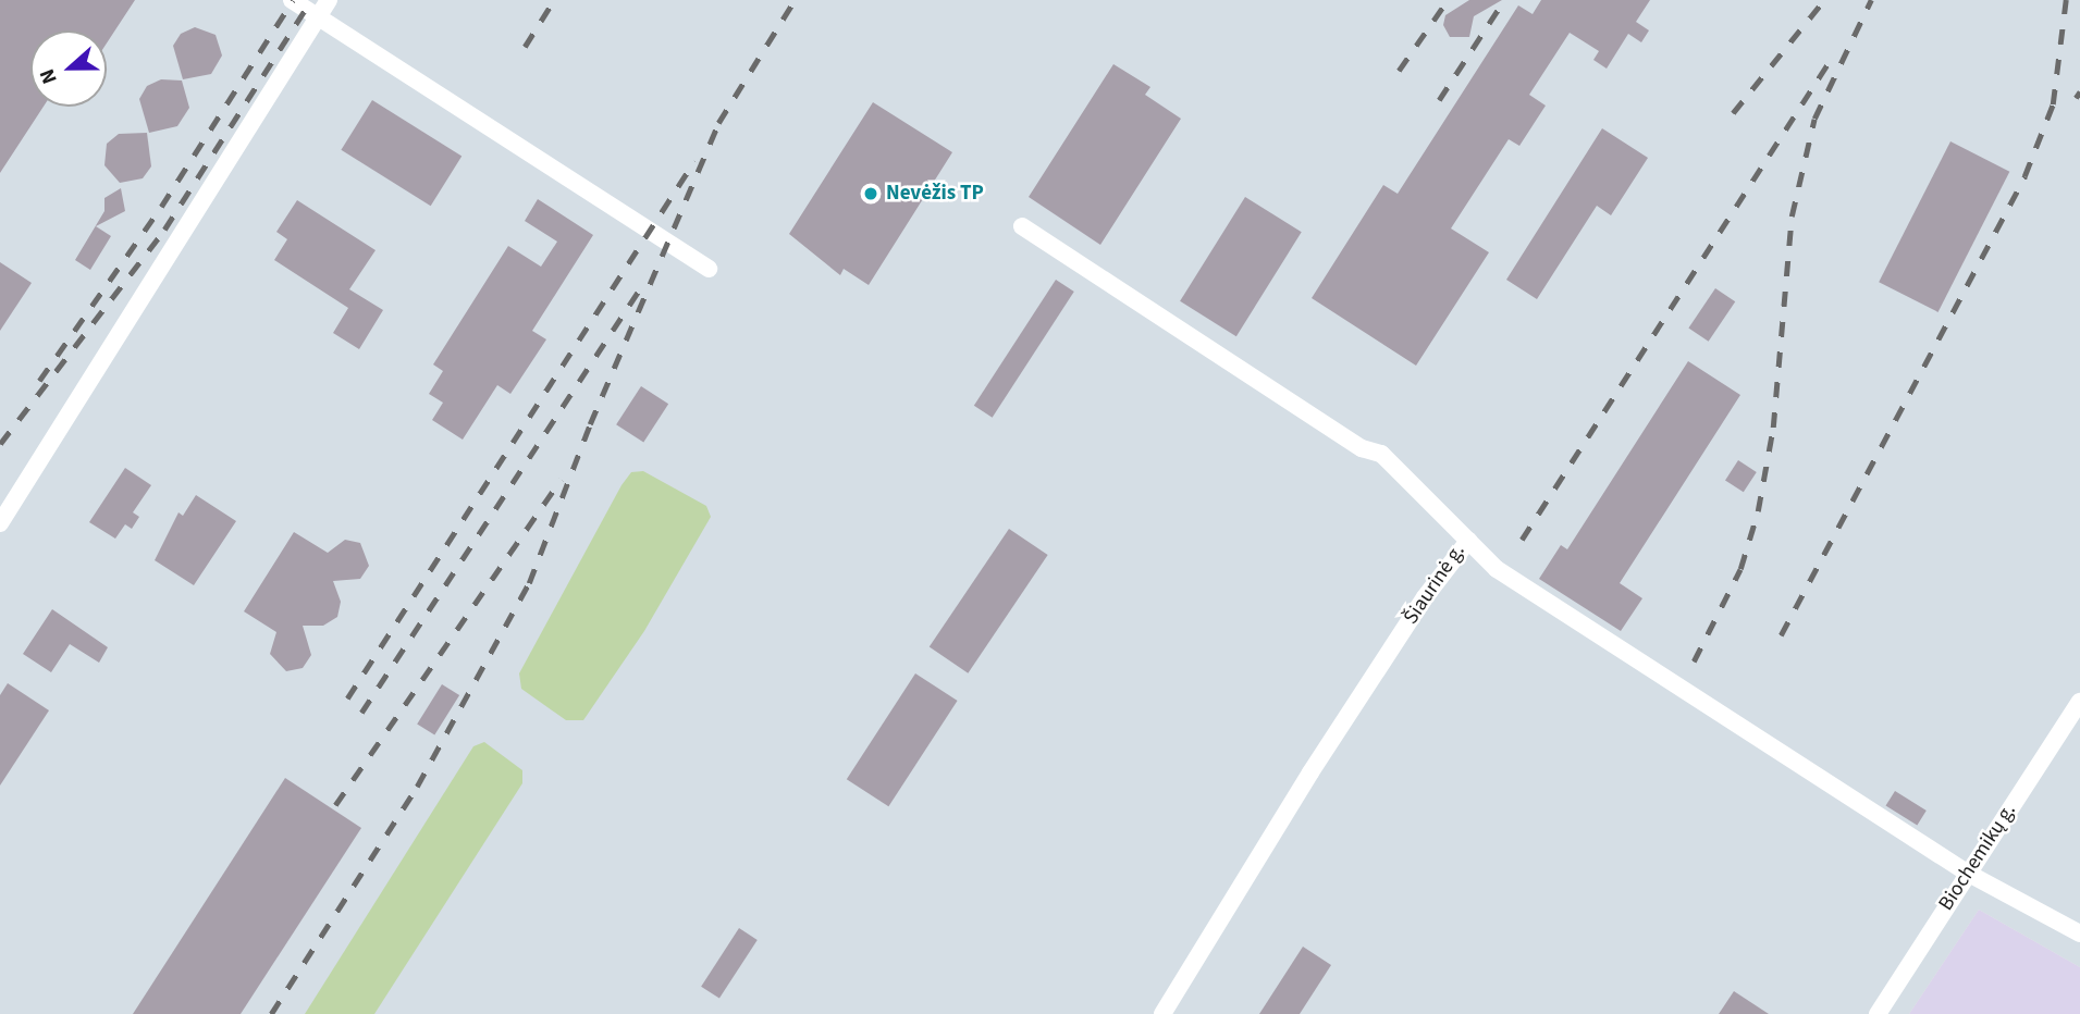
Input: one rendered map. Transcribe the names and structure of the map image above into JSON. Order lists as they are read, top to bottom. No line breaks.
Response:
{"streets":{"street":["Šiaurinė g.","Biochemikų g."]},"places":["Nevėžis TP"],"north":"left"}
